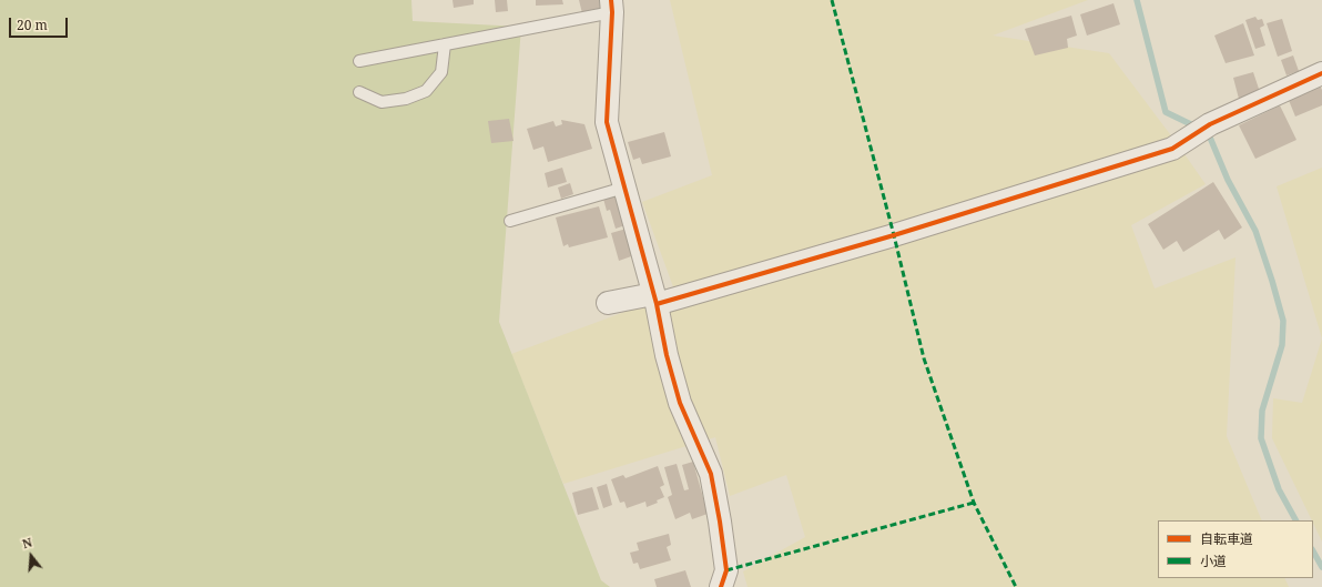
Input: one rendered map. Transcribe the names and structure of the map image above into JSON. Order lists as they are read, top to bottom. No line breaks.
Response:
{"legend":["自転車道","小道"],"scale_bar":"20 m","north":"top"}
